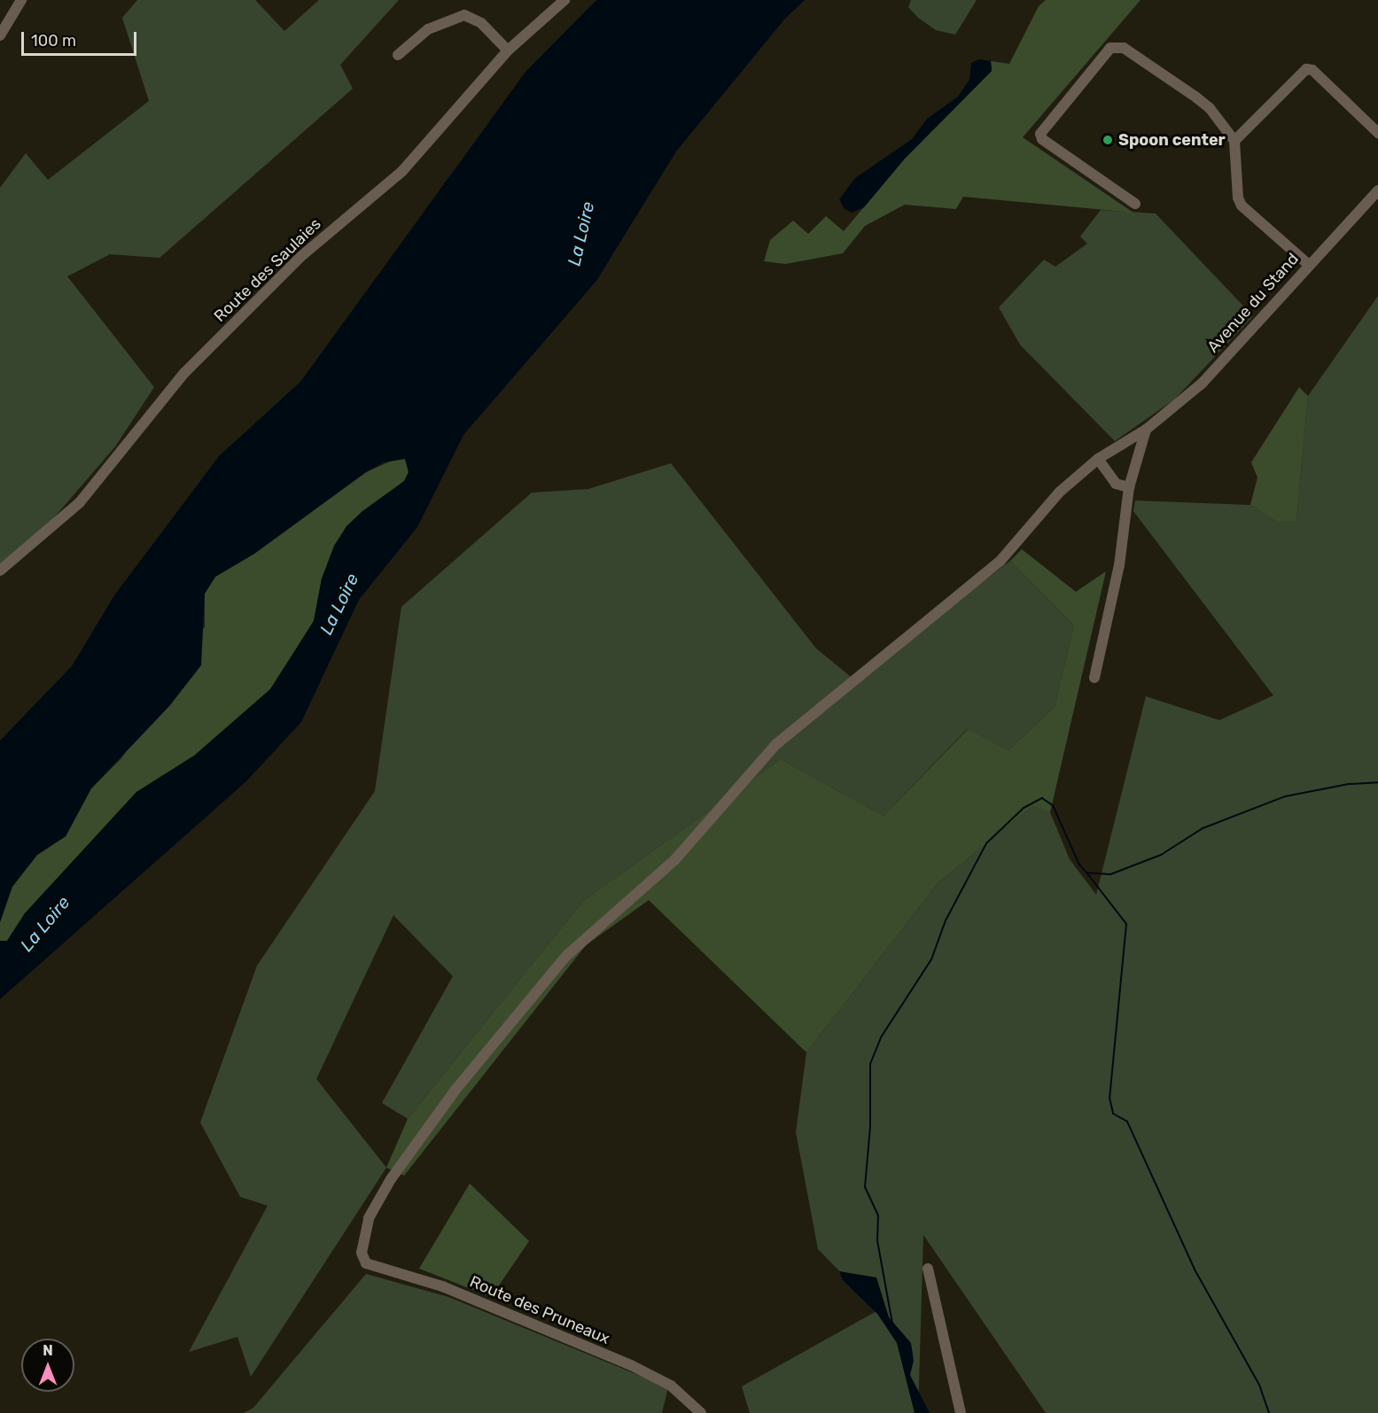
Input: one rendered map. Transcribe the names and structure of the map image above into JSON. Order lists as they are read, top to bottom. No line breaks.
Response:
{"streets":{"street":["Route des Saulaies","Avenue du Stand","Route des Pruneaux"]},"crossings":[["Avenue du Stand","Route des Pruneaux"]],"water":["La Loire"],"places":["Spoon center"],"scale_bar":"100 m","north":"top"}
